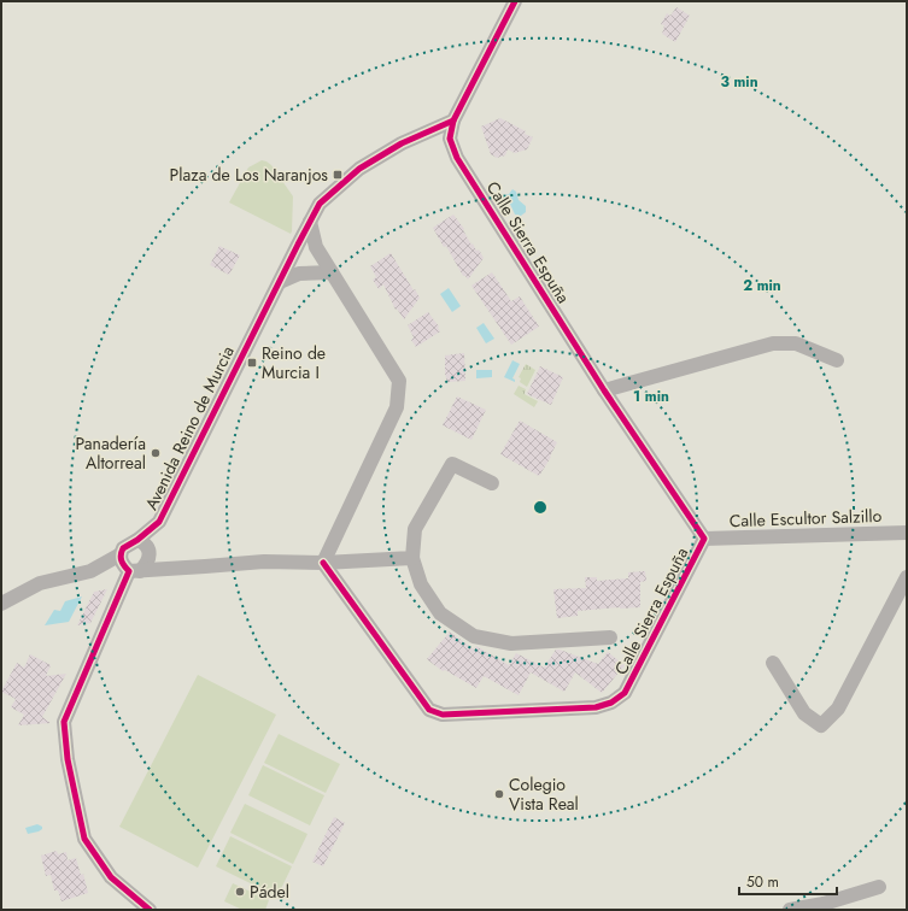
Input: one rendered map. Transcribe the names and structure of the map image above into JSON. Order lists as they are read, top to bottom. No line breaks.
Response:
{"streets":{"street":["Calle Sierra Espuña","Avenida Reino de Murcia","Calle Escultor Salzillo"]},"crossings":[["Calle Sierra Espuña","Avenida Reino de Murcia"],["Calle Sierra Espuña","Calle Escultor Salzillo"]],"places":{"transit":["Plaza de Los Naranjos","Reino de Murcia I"],"other":["Panadería Altorreal","Colegio Vista Real","Pádel"]},"scale_bar":"50 m","rings":["3 min","2 min","1 min"]}
